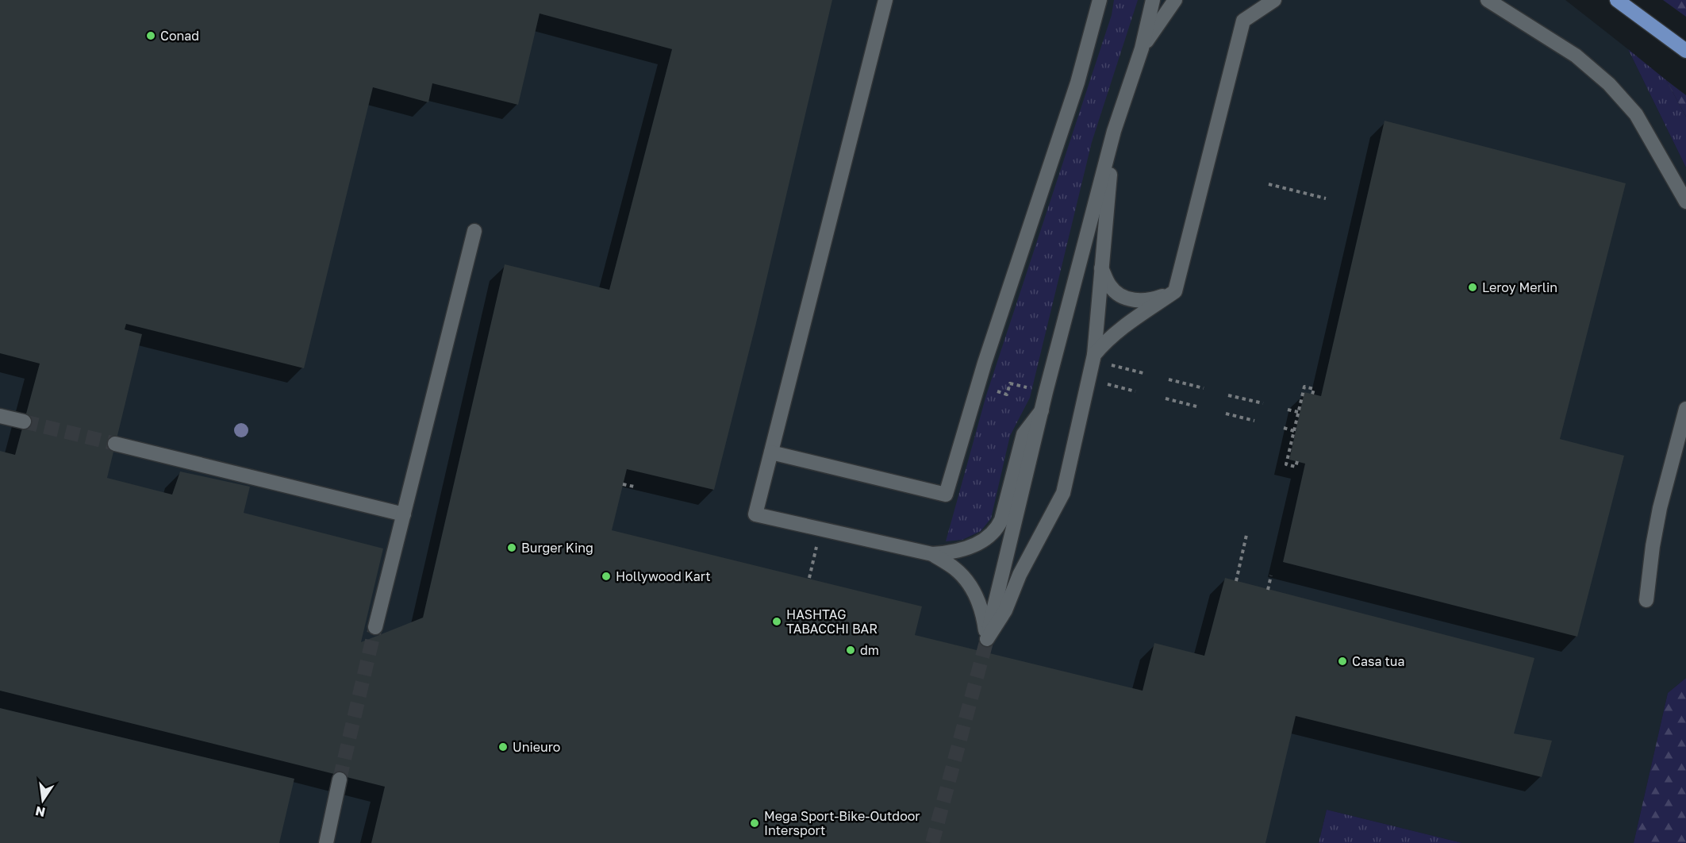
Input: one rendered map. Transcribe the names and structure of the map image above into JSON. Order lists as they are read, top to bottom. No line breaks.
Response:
{"places":["Conad","Leroy Merlin","Burger King","Hollywood Kart","HASHTAG TABACCHI BAR","dm","Casa tua","Unieuro","Mega Sport-Bike-Outdoor Intersport"],"north":"bottom"}
